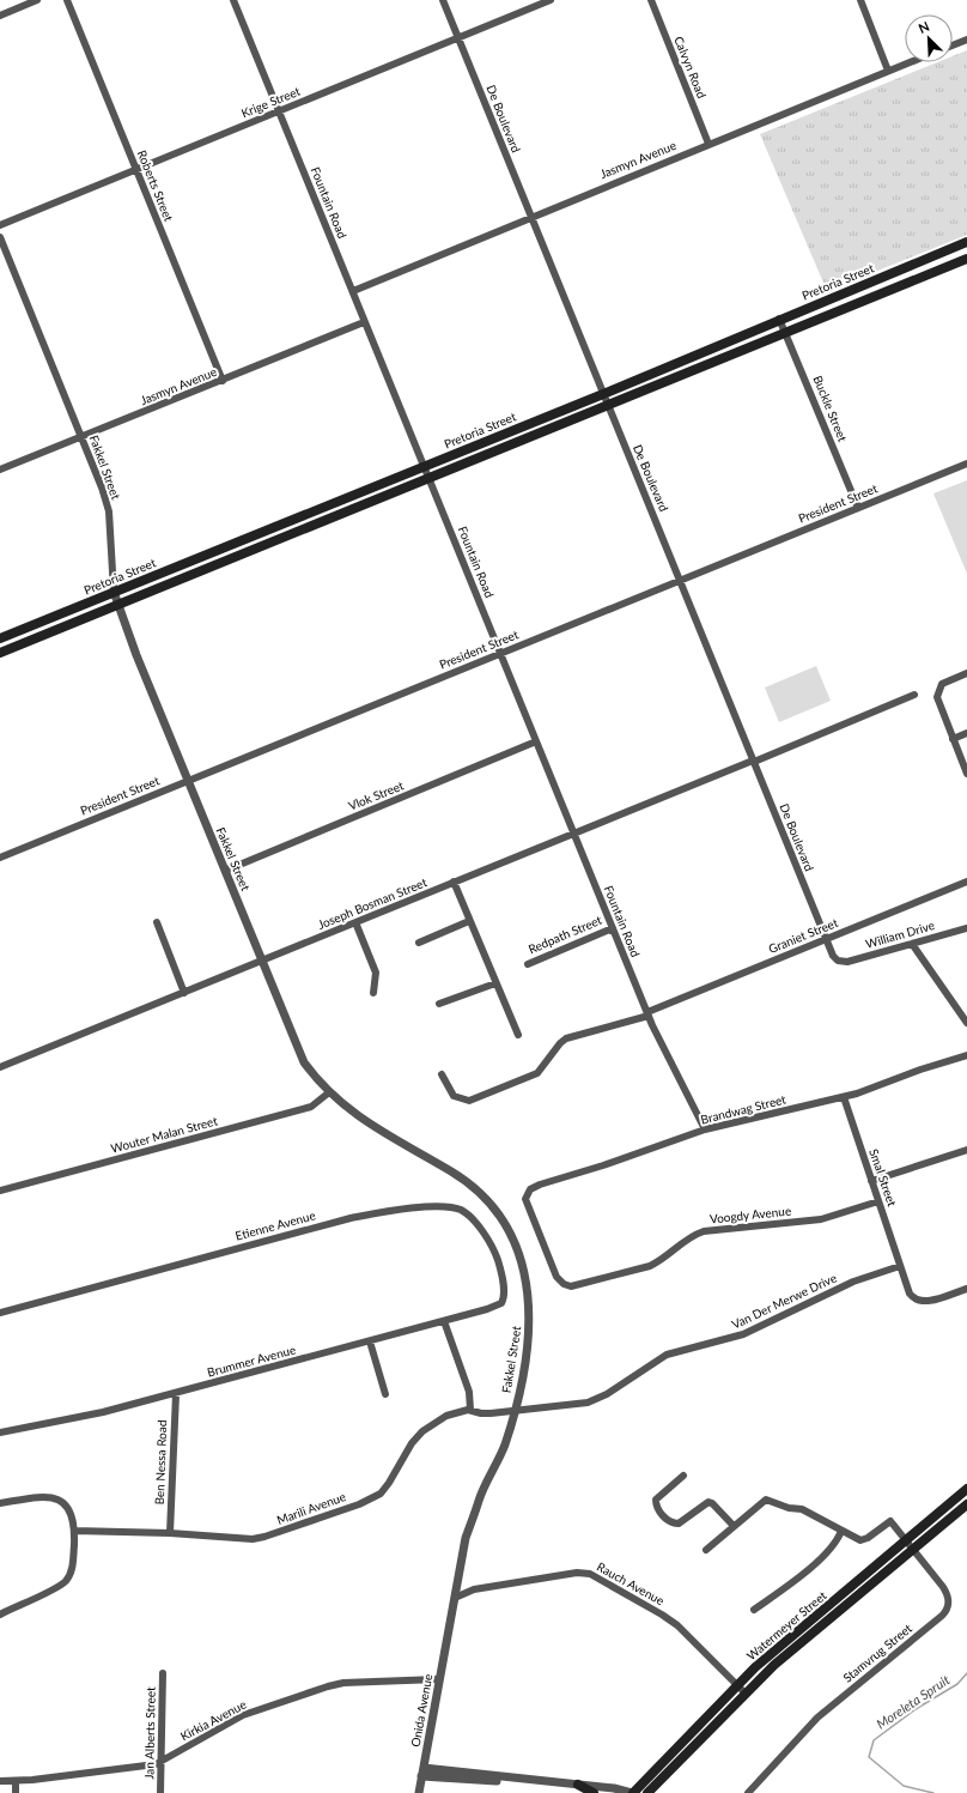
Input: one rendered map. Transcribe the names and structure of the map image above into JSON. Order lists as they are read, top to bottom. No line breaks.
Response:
{"streets":{"main road":["Pretoria Street","Watermeyer Street"],"street":["Calvyn Road","Krige Street","De Boulevard","Jasmyn Avenue","Roberts Street","Fountain Road","Buckle Street","Fakkel Street","President Street","Vlok Street","Joseph Bosman Street","Redpath Street","William Drive","Graniet Street","Brandwag Street","Wouter Malan Street","Smal Street","Voogdy Avenue","Etienne Avenue","Van Der Merwe Drive","Brummer Avenue","Ben Nessa Road","Marili Avenue","Rauch Avenue","Stamvrug Street","Onida Avenue","Kirkia Avenue","Jan Alberts Street"]},"crossings":[["Calvyn Road","Jasmyn Avenue"],["Krige Street","De Boulevard"],["Krige Street","Roberts Street"],["Krige Street","Fountain Road"],["De Boulevard","Jasmyn Avenue"],["De Boulevard","Pretoria Street"],["De Boulevard","President Street"],["De Boulevard","Joseph Bosman Street"],["De Boulevard","William Drive"],["De Boulevard","Graniet Street"],["Jasmyn Avenue","Roberts Street"],["Jasmyn Avenue","Fountain Road"],["Jasmyn Avenue","Fakkel Street"],["Fountain Road","Pretoria Street"],["Fountain Road","President Street"],["Fountain Road","Vlok Street"],["Fountain Road","Joseph Bosman Street"],["Fountain Road","Redpath Street"],["Fountain Road","Graniet Street"],["Fountain Road","Brandwag Street"],["Pretoria Street","Buckle Street"],["Pretoria Street","Fakkel Street"],["Buckle Street","President Street"],["Fakkel Street","President Street"],["Fakkel Street","Vlok Street"],["Fakkel Street","Joseph Bosman Street"],["Fakkel Street","Wouter Malan Street"],["Fakkel Street","Van Der Merwe Drive"],["Fakkel Street","Marili Avenue"],["Fakkel Street","Onida Avenue"],["Brandwag Street","Smal Street"],["Brandwag Street","Voogdy Avenue"],["Smal Street","Voogdy Avenue"],["Smal Street","Van Der Merwe Drive"],["Etienne Avenue","Brummer Avenue"],["Van Der Merwe Drive","Marili Avenue"],["Van Der Merwe Drive","Onida Avenue"],["Brummer Avenue","Ben Nessa Road"],["Ben Nessa Road","Marili Avenue"],["Marili Avenue","Onida Avenue"],["Rauch Avenue","Watermeyer Street"],["Rauch Avenue","Onida Avenue"],["Watermeyer Street","Stamvrug Street"],["Onida Avenue","Kirkia Avenue"],["Kirkia Avenue","Jan Alberts Street"]],"water":["Moreleta Spruit"],"north":"top left"}
